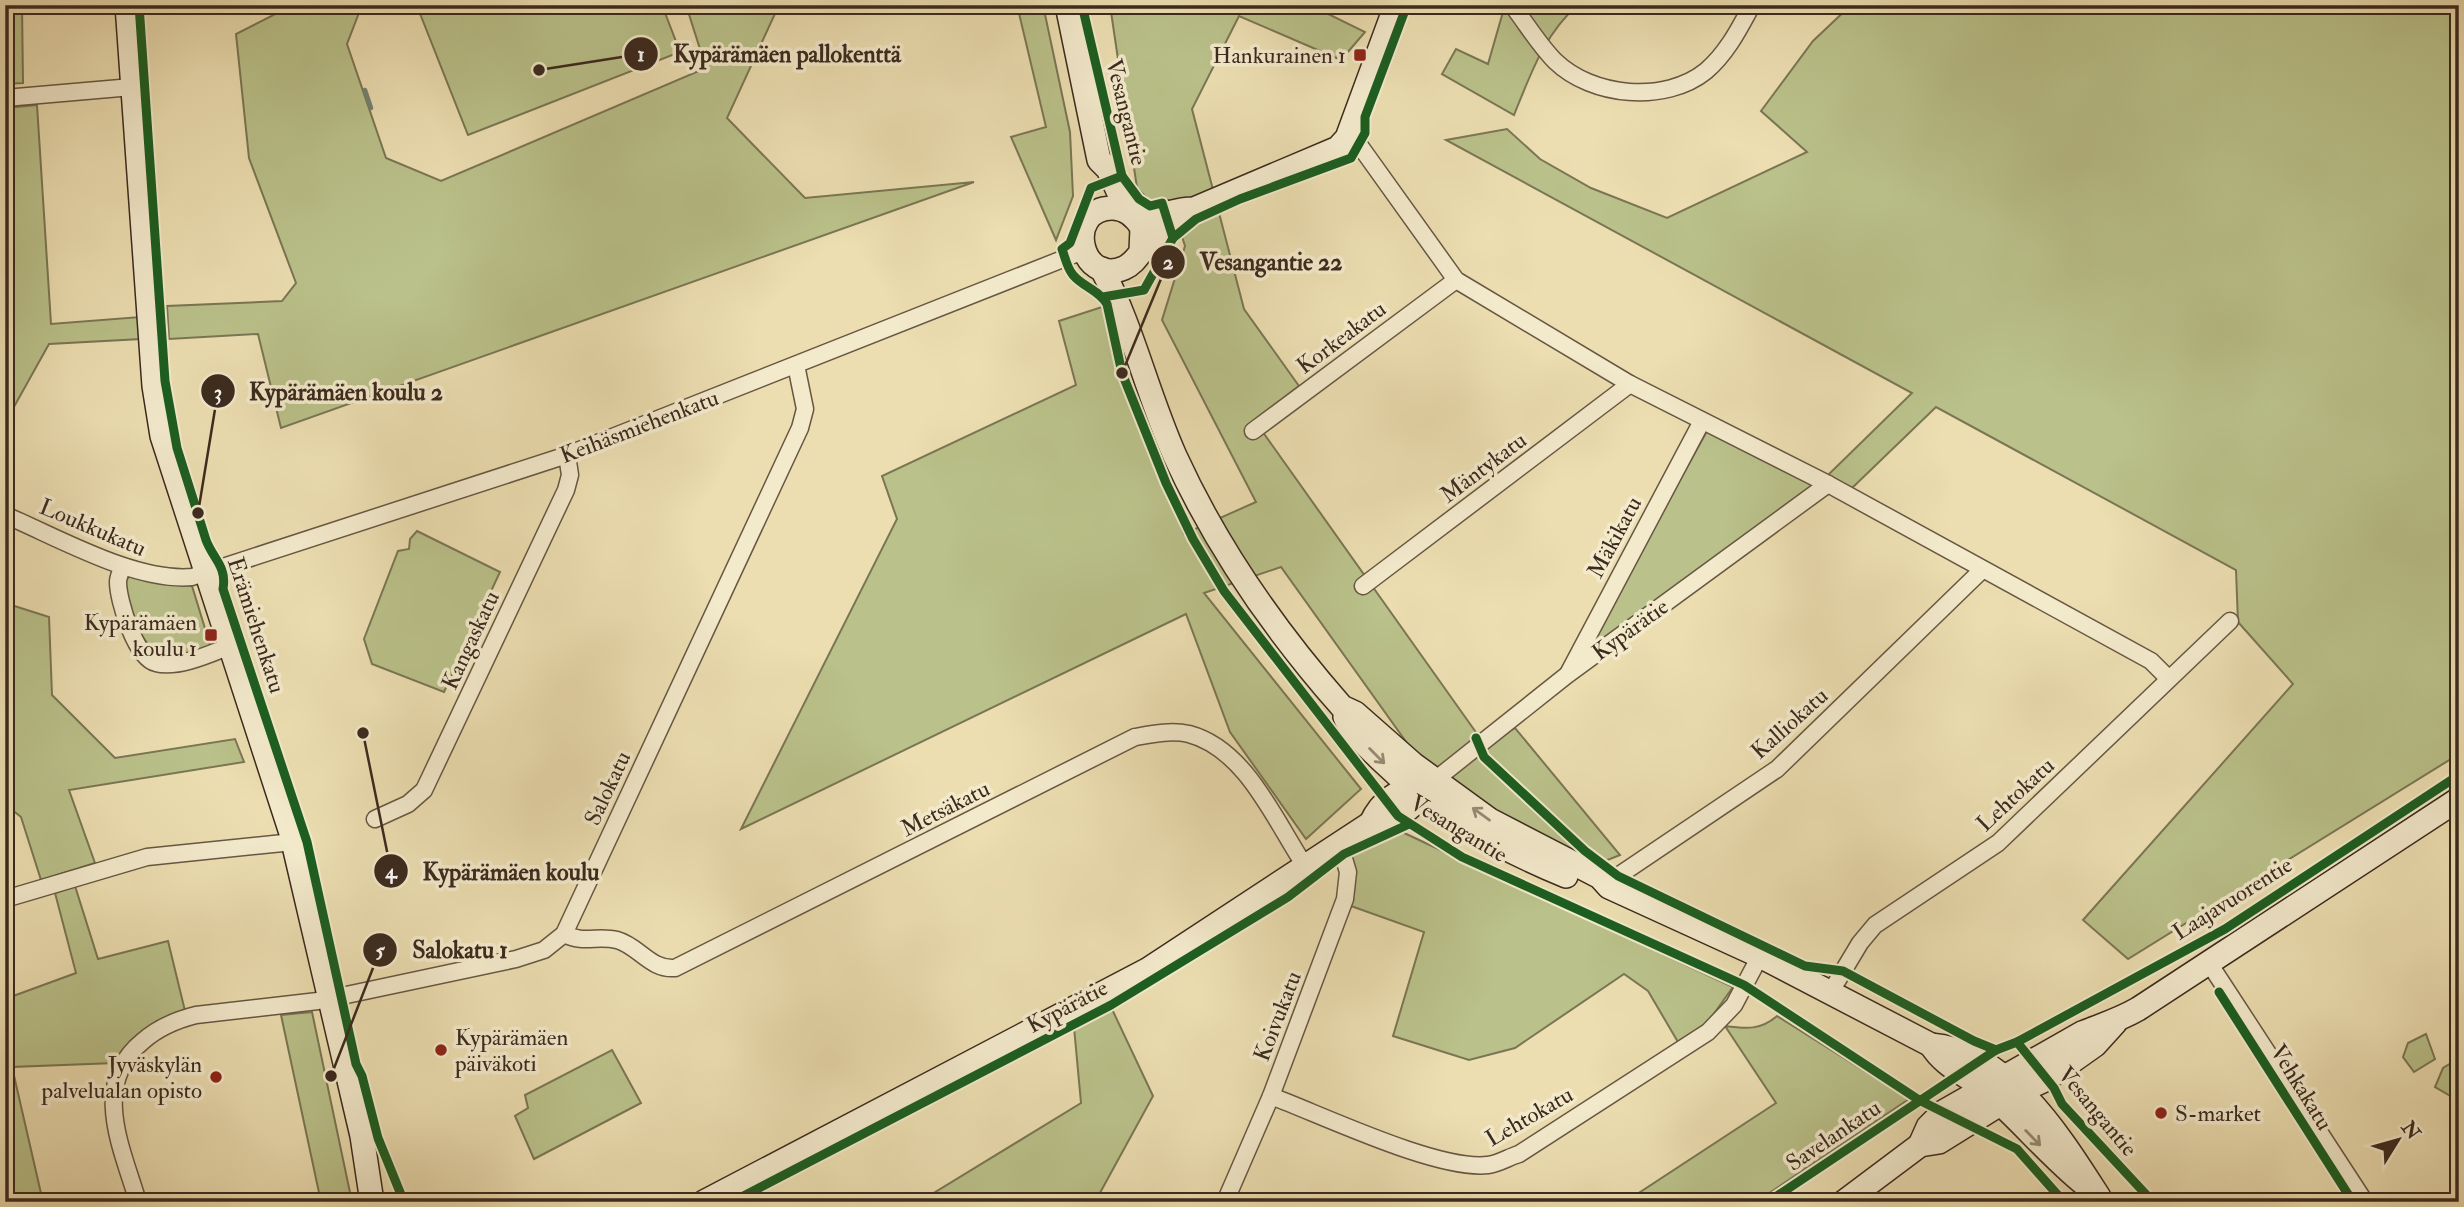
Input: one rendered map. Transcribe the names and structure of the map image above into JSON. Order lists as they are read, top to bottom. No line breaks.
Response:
{"streets":{"street":["Vesangantie","Korkeakatu","Keihäsmiehenkatu","Mäntykatu","Loukkukatu","Mäkikatu","Erämiehenkatu","Kypärätie","Kangaskatu","Kalliokatu","Salokatu","Lehtokatu","Metsäkatu","Laajavuorentie","Koivukatu","Vehkakatu"],"cycle path":["Savelankatu"]},"crossings":[["Vesangantie","Keihäsmiehenkatu"],["Vesangantie","Kypärätie"],["Vesangantie","Kalliokatu"],["Vesangantie","Lehtokatu"],["Vesangantie","Laajavuorentie"],["Keihäsmiehenkatu","Loukkukatu"],["Keihäsmiehenkatu","Erämiehenkatu"],["Keihäsmiehenkatu","Kangaskatu"],["Keihäsmiehenkatu","Salokatu"],["Loukkukatu","Erämiehenkatu"],["Mäkikatu","Kypärätie"],["Kypärätie","Metsäkatu"],["Kypärätie","Koivukatu"],["Salokatu","Metsäkatu"],["Lehtokatu","Koivukatu"],["Laajavuorentie","Vehkakatu"]],"places":{"transit":["Hankurainen 1","Kypärämäen koulu 1"],"other":["Kypärämäen pallokenttä","Vesangantie 22","Kypärämäen koulu 2","Kypärämäen koulu","Kypärämäen päiväkoti","Salokatu 1","Jyväskylän palvelualan opisto","S-market"]},"north":"top right"}
